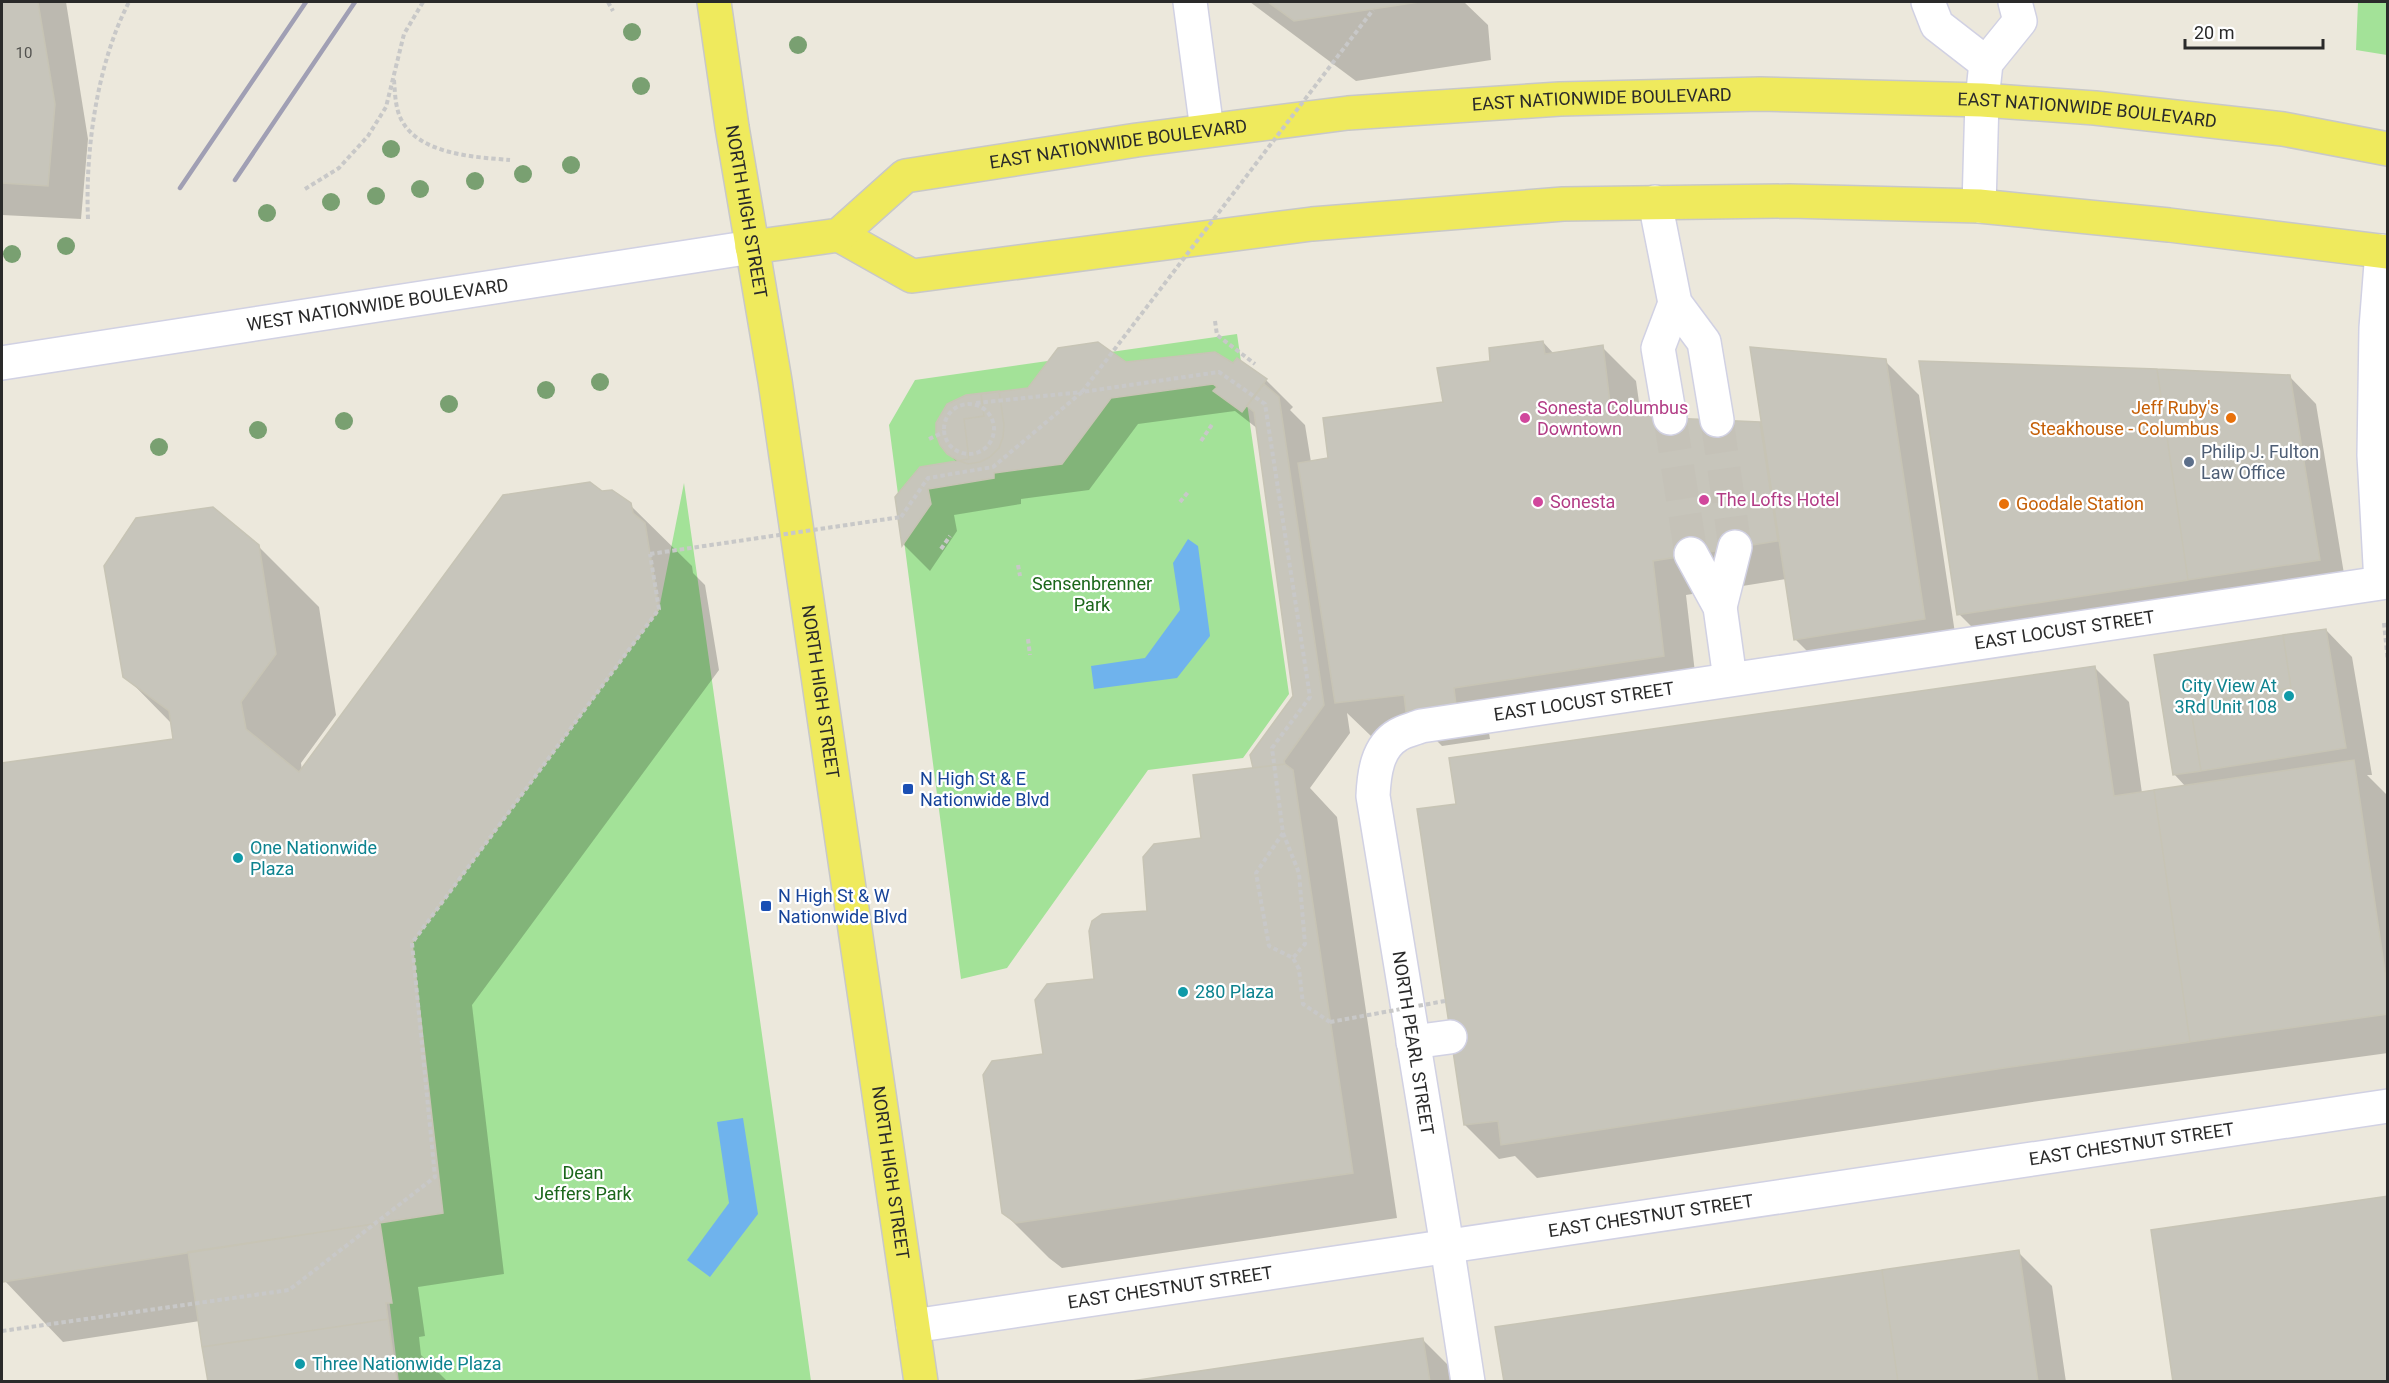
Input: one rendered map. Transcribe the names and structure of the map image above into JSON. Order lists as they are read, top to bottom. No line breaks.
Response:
{"streets":{"main road":["EAST NATIONWIDE BOULEVARD","NORTH HIGH STREET"],"street":["WEST NATIONWIDE BOULEVARD","EAST LOCUST STREET","NORTH PEARL STREET","EAST CHESTNUT STREET"]},"crossings":[["NORTH HIGH STREET","WEST NATIONWIDE BOULEVARD"],["NORTH HIGH STREET","EAST CHESTNUT STREET"],["EAST LOCUST STREET","NORTH PEARL STREET"],["NORTH PEARL STREET","EAST CHESTNUT STREET"]],"parks":["Sensenbrenner Park","Dean Jeffers Park"],"places":{"other":["Sonesta Columbus Downtown","Jeff Ruby's Steakhouse - Columbus","Philip J. Fulton Law Office","The Lofts Hotel","Sonesta","Goodale Station","City View At 3Rd Unit 108","One Nationwide Plaza","280 Plaza","Three Nationwide Plaza"],"transit":["N High St & E Nationwide Blvd","N High St & W Nationwide Blvd"]},"house_numbers":["10"],"scale_bar":"20 m"}
